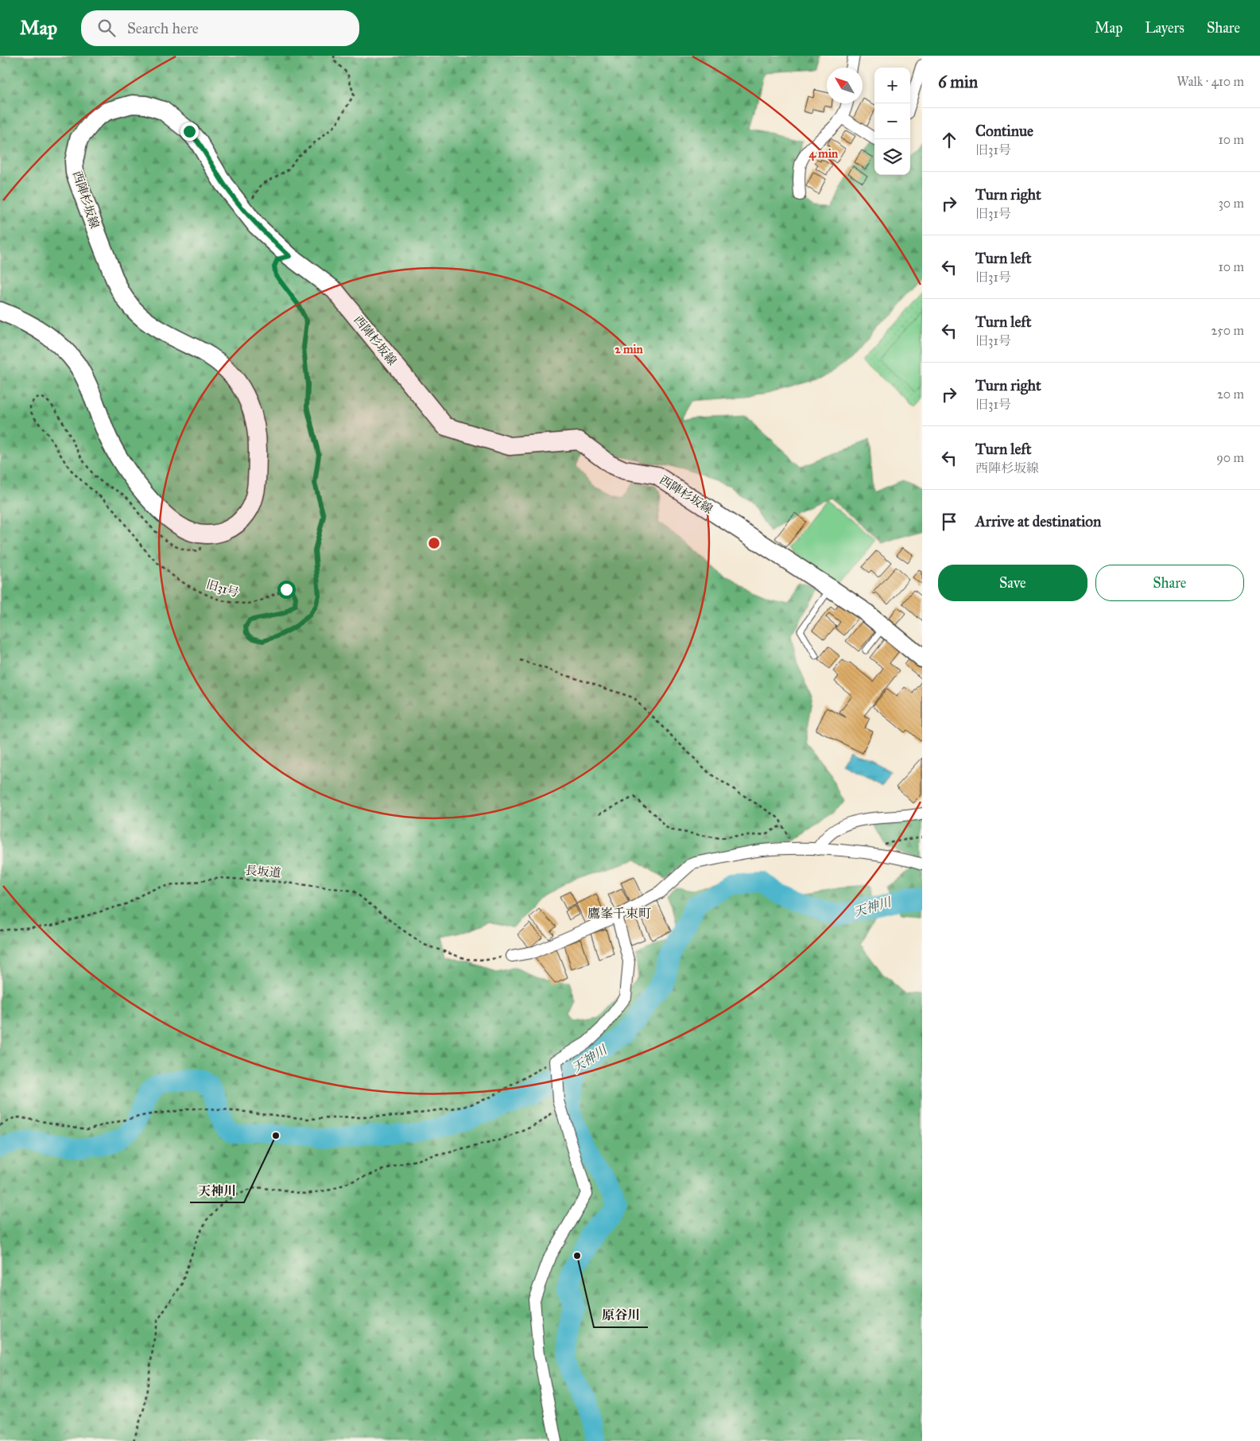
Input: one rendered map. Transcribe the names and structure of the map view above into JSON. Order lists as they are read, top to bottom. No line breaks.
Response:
{"streets":{"main road":["西陣杉坂線"],"path":["旧31号","長坂道"]},"crossings":[["西陣杉坂線","旧31号"]],"districts":["鷹峯千束町"],"water":["天神川"],"places":["天神川","原谷川"],"north":"top left","page":{"header":"Map","search":"Search here","nav":["Map","Layers","Share"],"heading":["6 min","Walk · 410 m"],"map_buttons":["+","−"],"list":[["Continue","旧31号","10 m"],["Turn right","旧31号","30 m"],["Turn left","旧31号","10 m"],["Turn left","旧31号","250 m"],["Turn right","旧31号","20 m"],["Turn left","西陣杉坂線","90 m"],"Arrive at destination"],"buttons":["Save","Share"]},"rings":["4 min","2 min"]}
